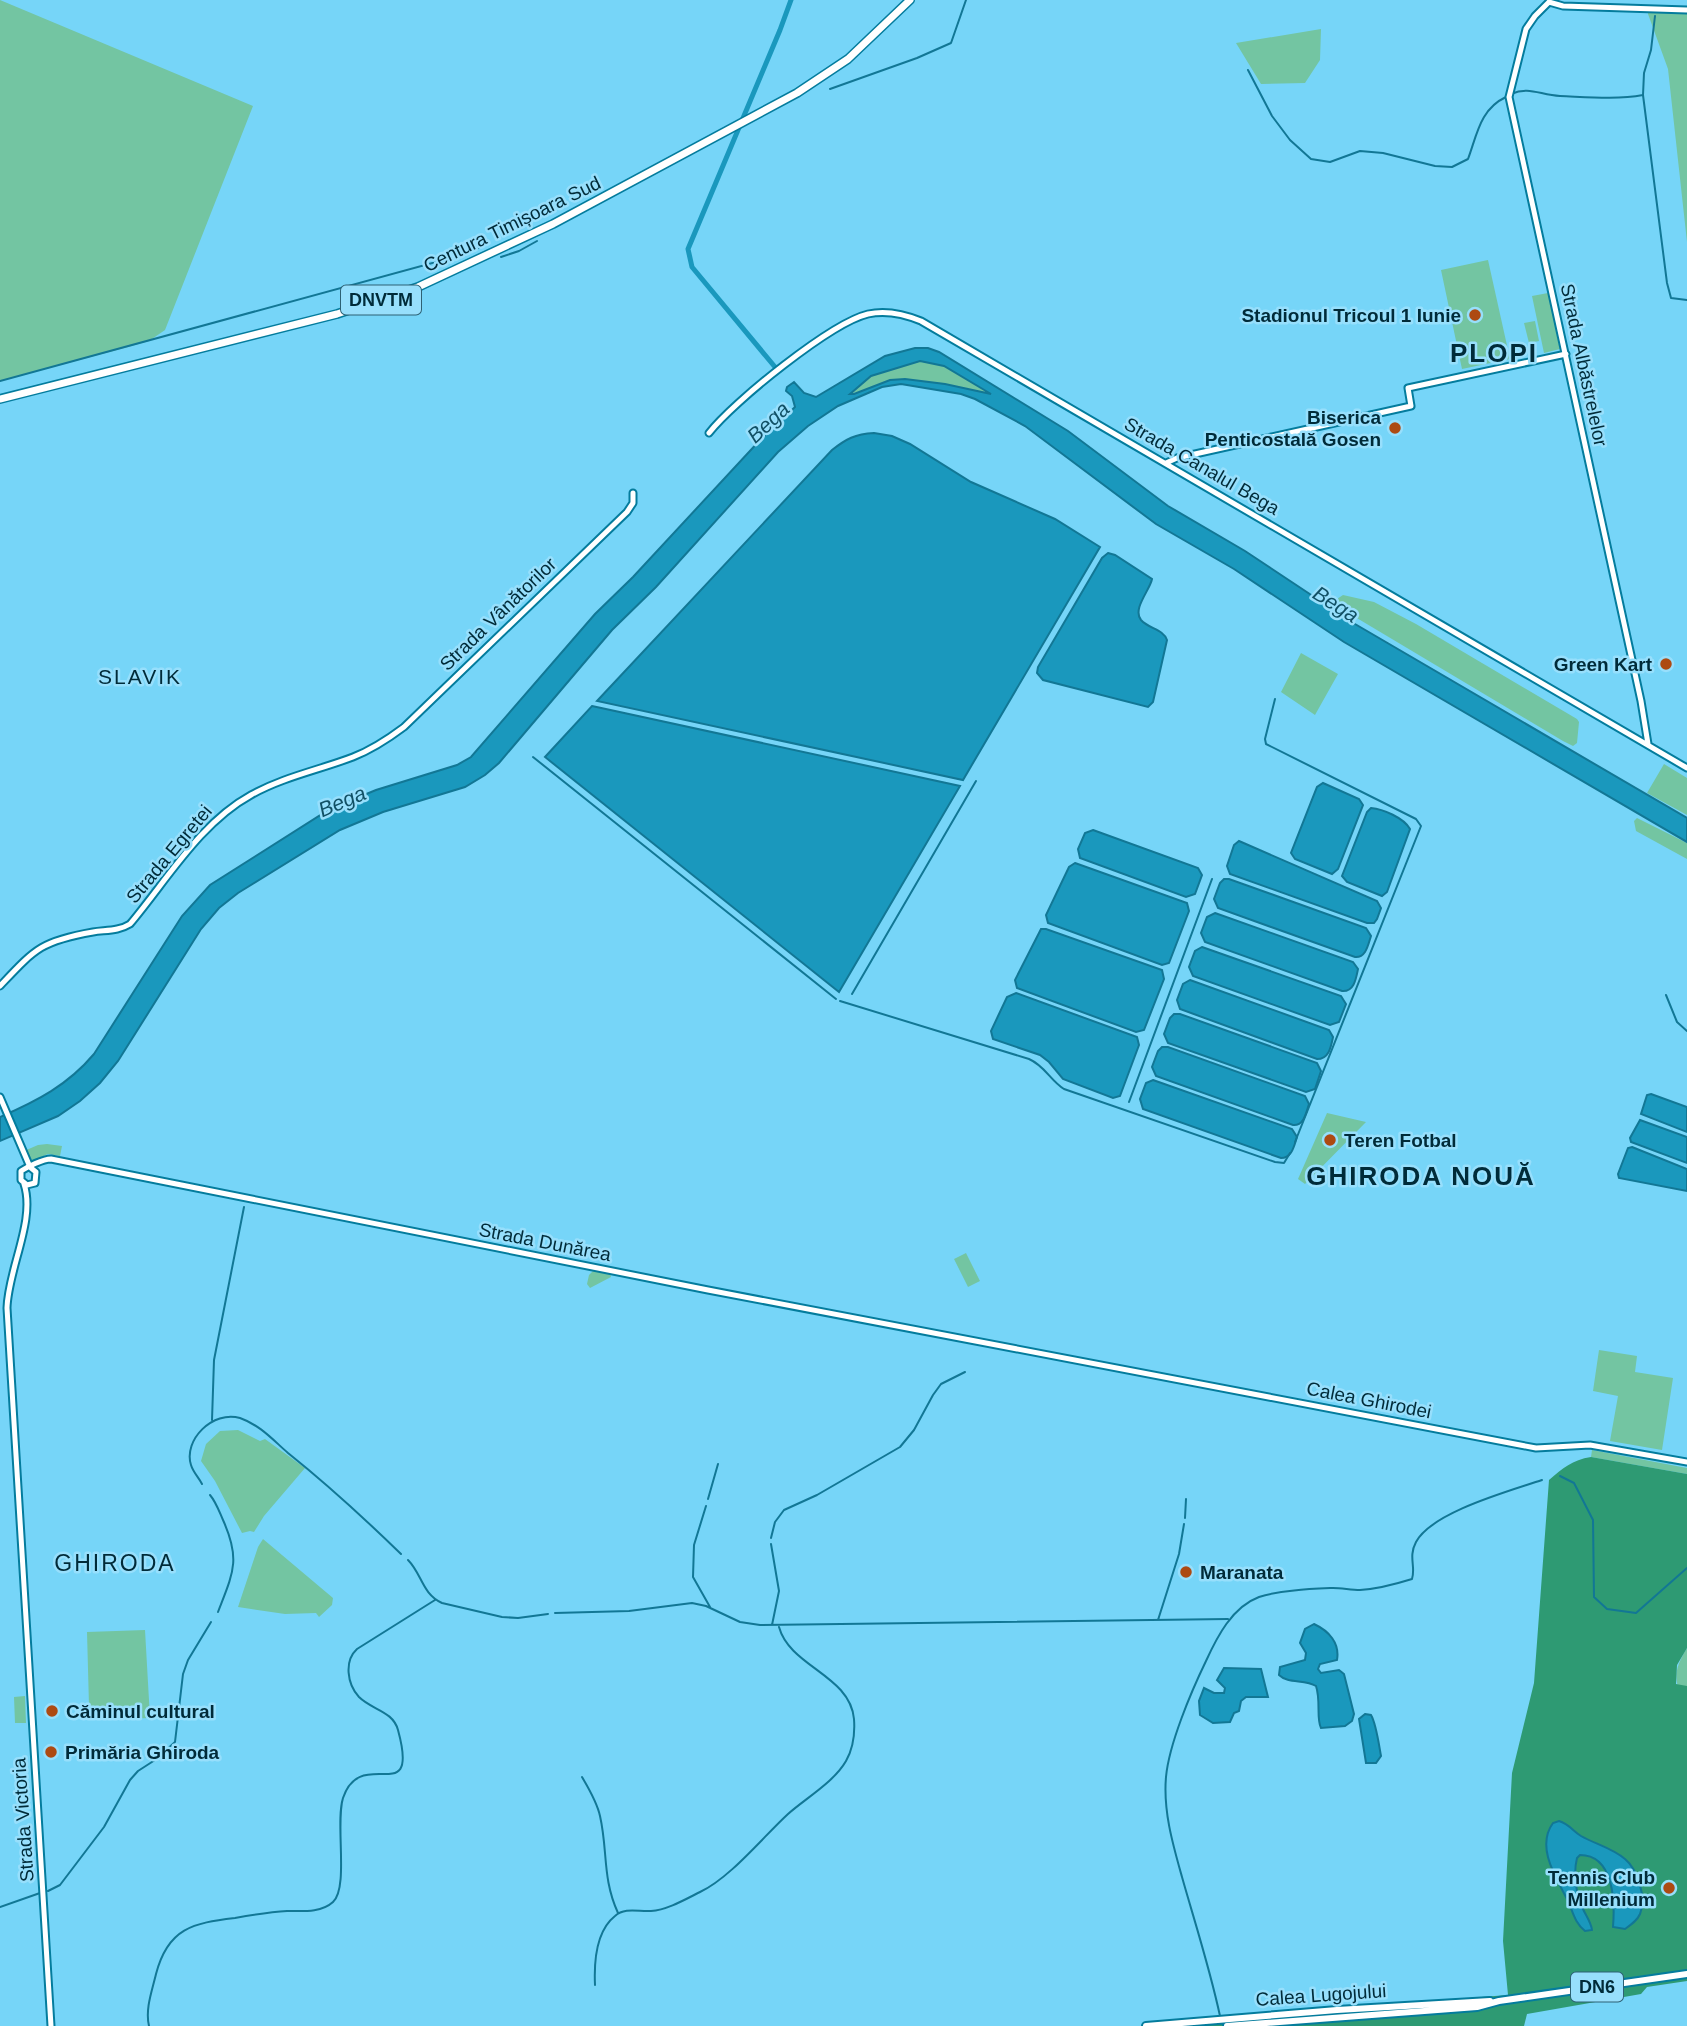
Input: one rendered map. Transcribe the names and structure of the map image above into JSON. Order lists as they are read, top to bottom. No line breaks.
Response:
{"streets":{"highway":["Centura Timișoara Sud","DNVTM"],"main road":["DN6","Calea Lugojului"],"street":["Strada Albăstrelelor","Strada Canalul Bega","Strada Vânătorilor","Strada Egretei","Strada Dunărea","Calea Ghirodei","Strada Victoria"]},"crossings":[["Strada Albăstrelelor","Strada Canalul Bega"],["Strada Vânătorilor","Strada Egretei"],["Strada Dunărea","Calea Ghirodei"],["Strada Dunărea","Strada Victoria"],["DN6","Calea Lugojului"]],"districts":["PLOPI","SLAVIK","GHIRODA NOUĂ","GHIRODA"],"water":["Bega"],"places":["Stadionul Tricoul 1 Iunie","Biserica Penticostală Gosen","Green Kart","Teren Fotbal","Maranata","Căminul cultural","Primăria Ghiroda","Tennis Club Millenium"]}
